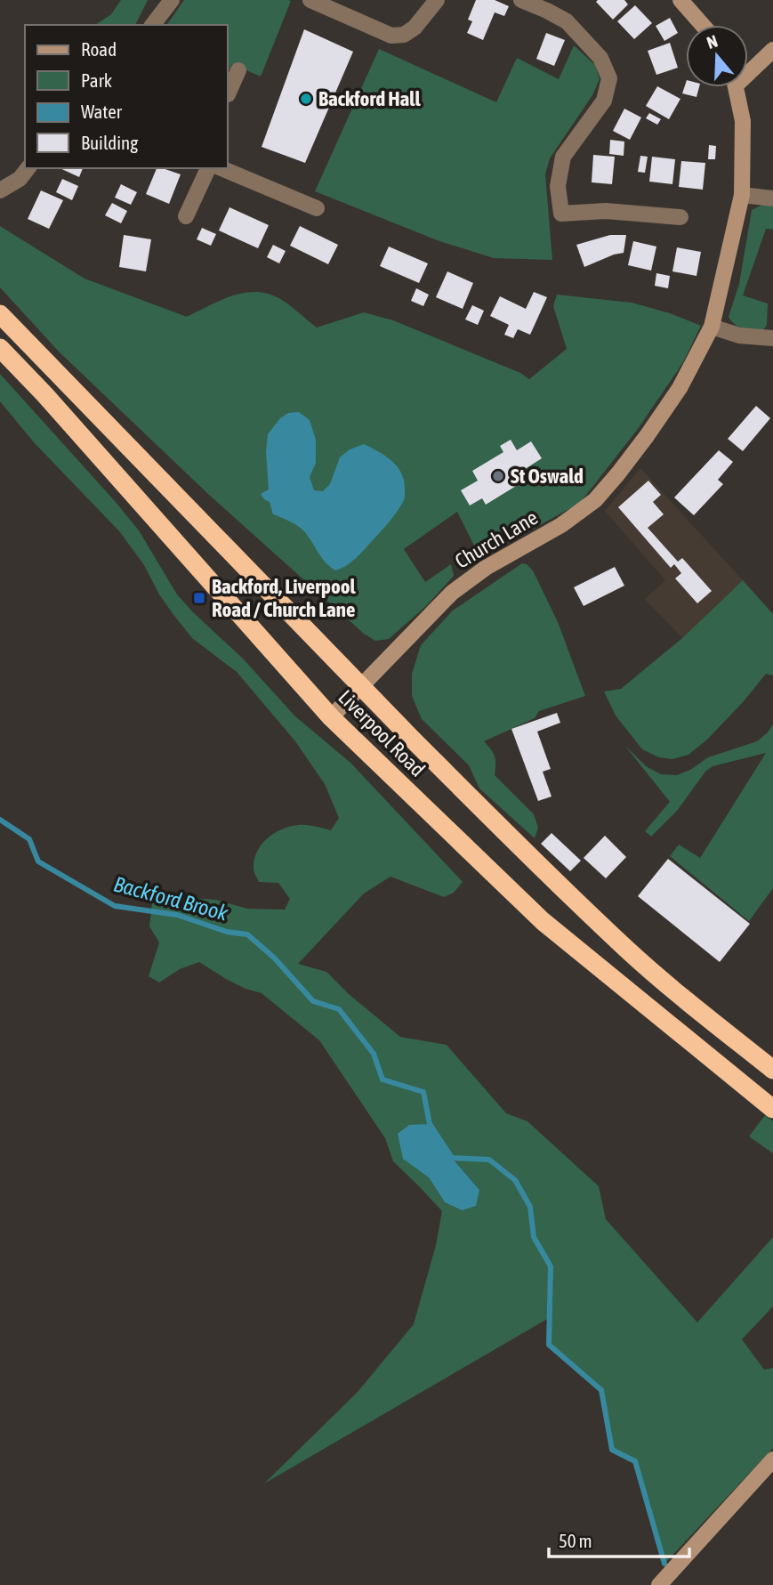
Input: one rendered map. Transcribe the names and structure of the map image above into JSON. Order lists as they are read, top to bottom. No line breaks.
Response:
{"streets":{"highway":["Liverpool Road"],"street":["Church Lane"]},"crossings":[["Church Lane","Liverpool Road"]],"water":["Backford Brook"],"places":{"other":["Backford Hall","St Oswald"],"transit":["Backford, Liverpool Road / Church Lane"]},"legend":["Road","Park","Water","Building"],"scale_bar":"50 m","north":"top"}
